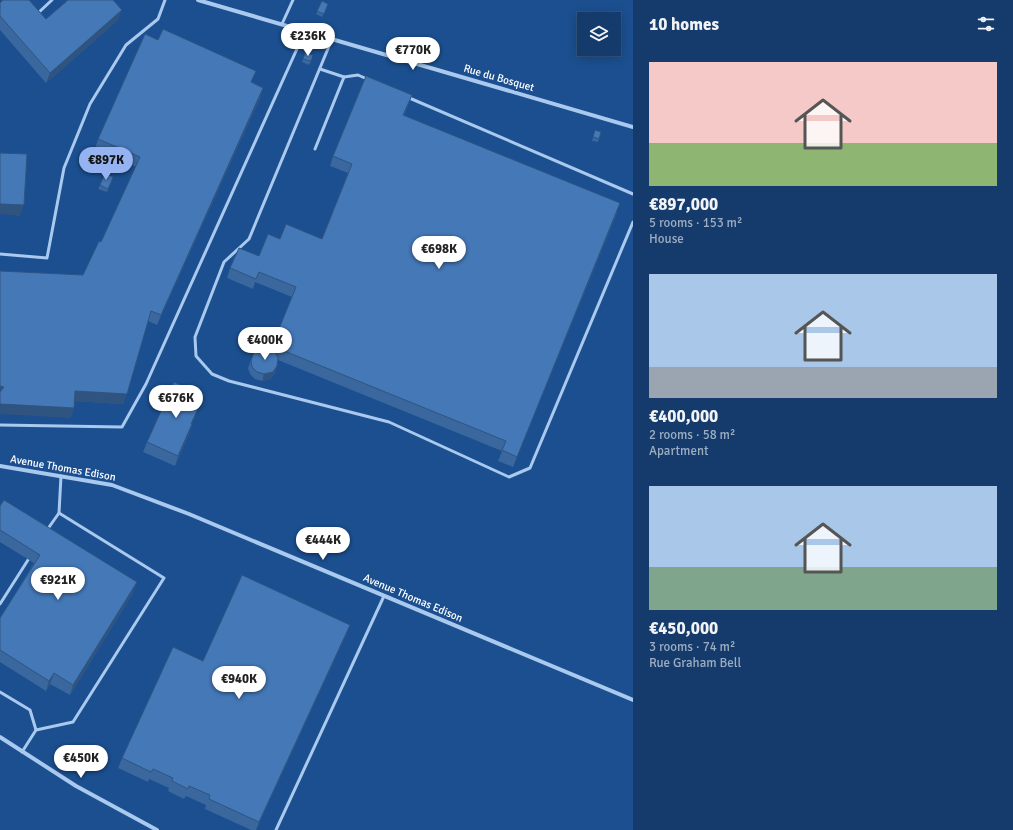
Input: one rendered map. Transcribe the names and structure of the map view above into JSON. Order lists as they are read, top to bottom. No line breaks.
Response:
{"streets":{"street":["Rue du Bosquet","Avenue Thomas Edison"]},"page":{"heading":"10 homes","price":["€236K","€770K","€897K","€698K","€400K","€676K","€444K","€921K","€940K","€450K"],"list":[{"name":"€897,000","note":"5 rooms · 153 m² · House"},{"name":"€400,000","note":"2 rooms · 58 m² · Apartment"},{"name":"€450,000","note":"3 rooms · 74 m² · Rue Graham Bell"}]}}
